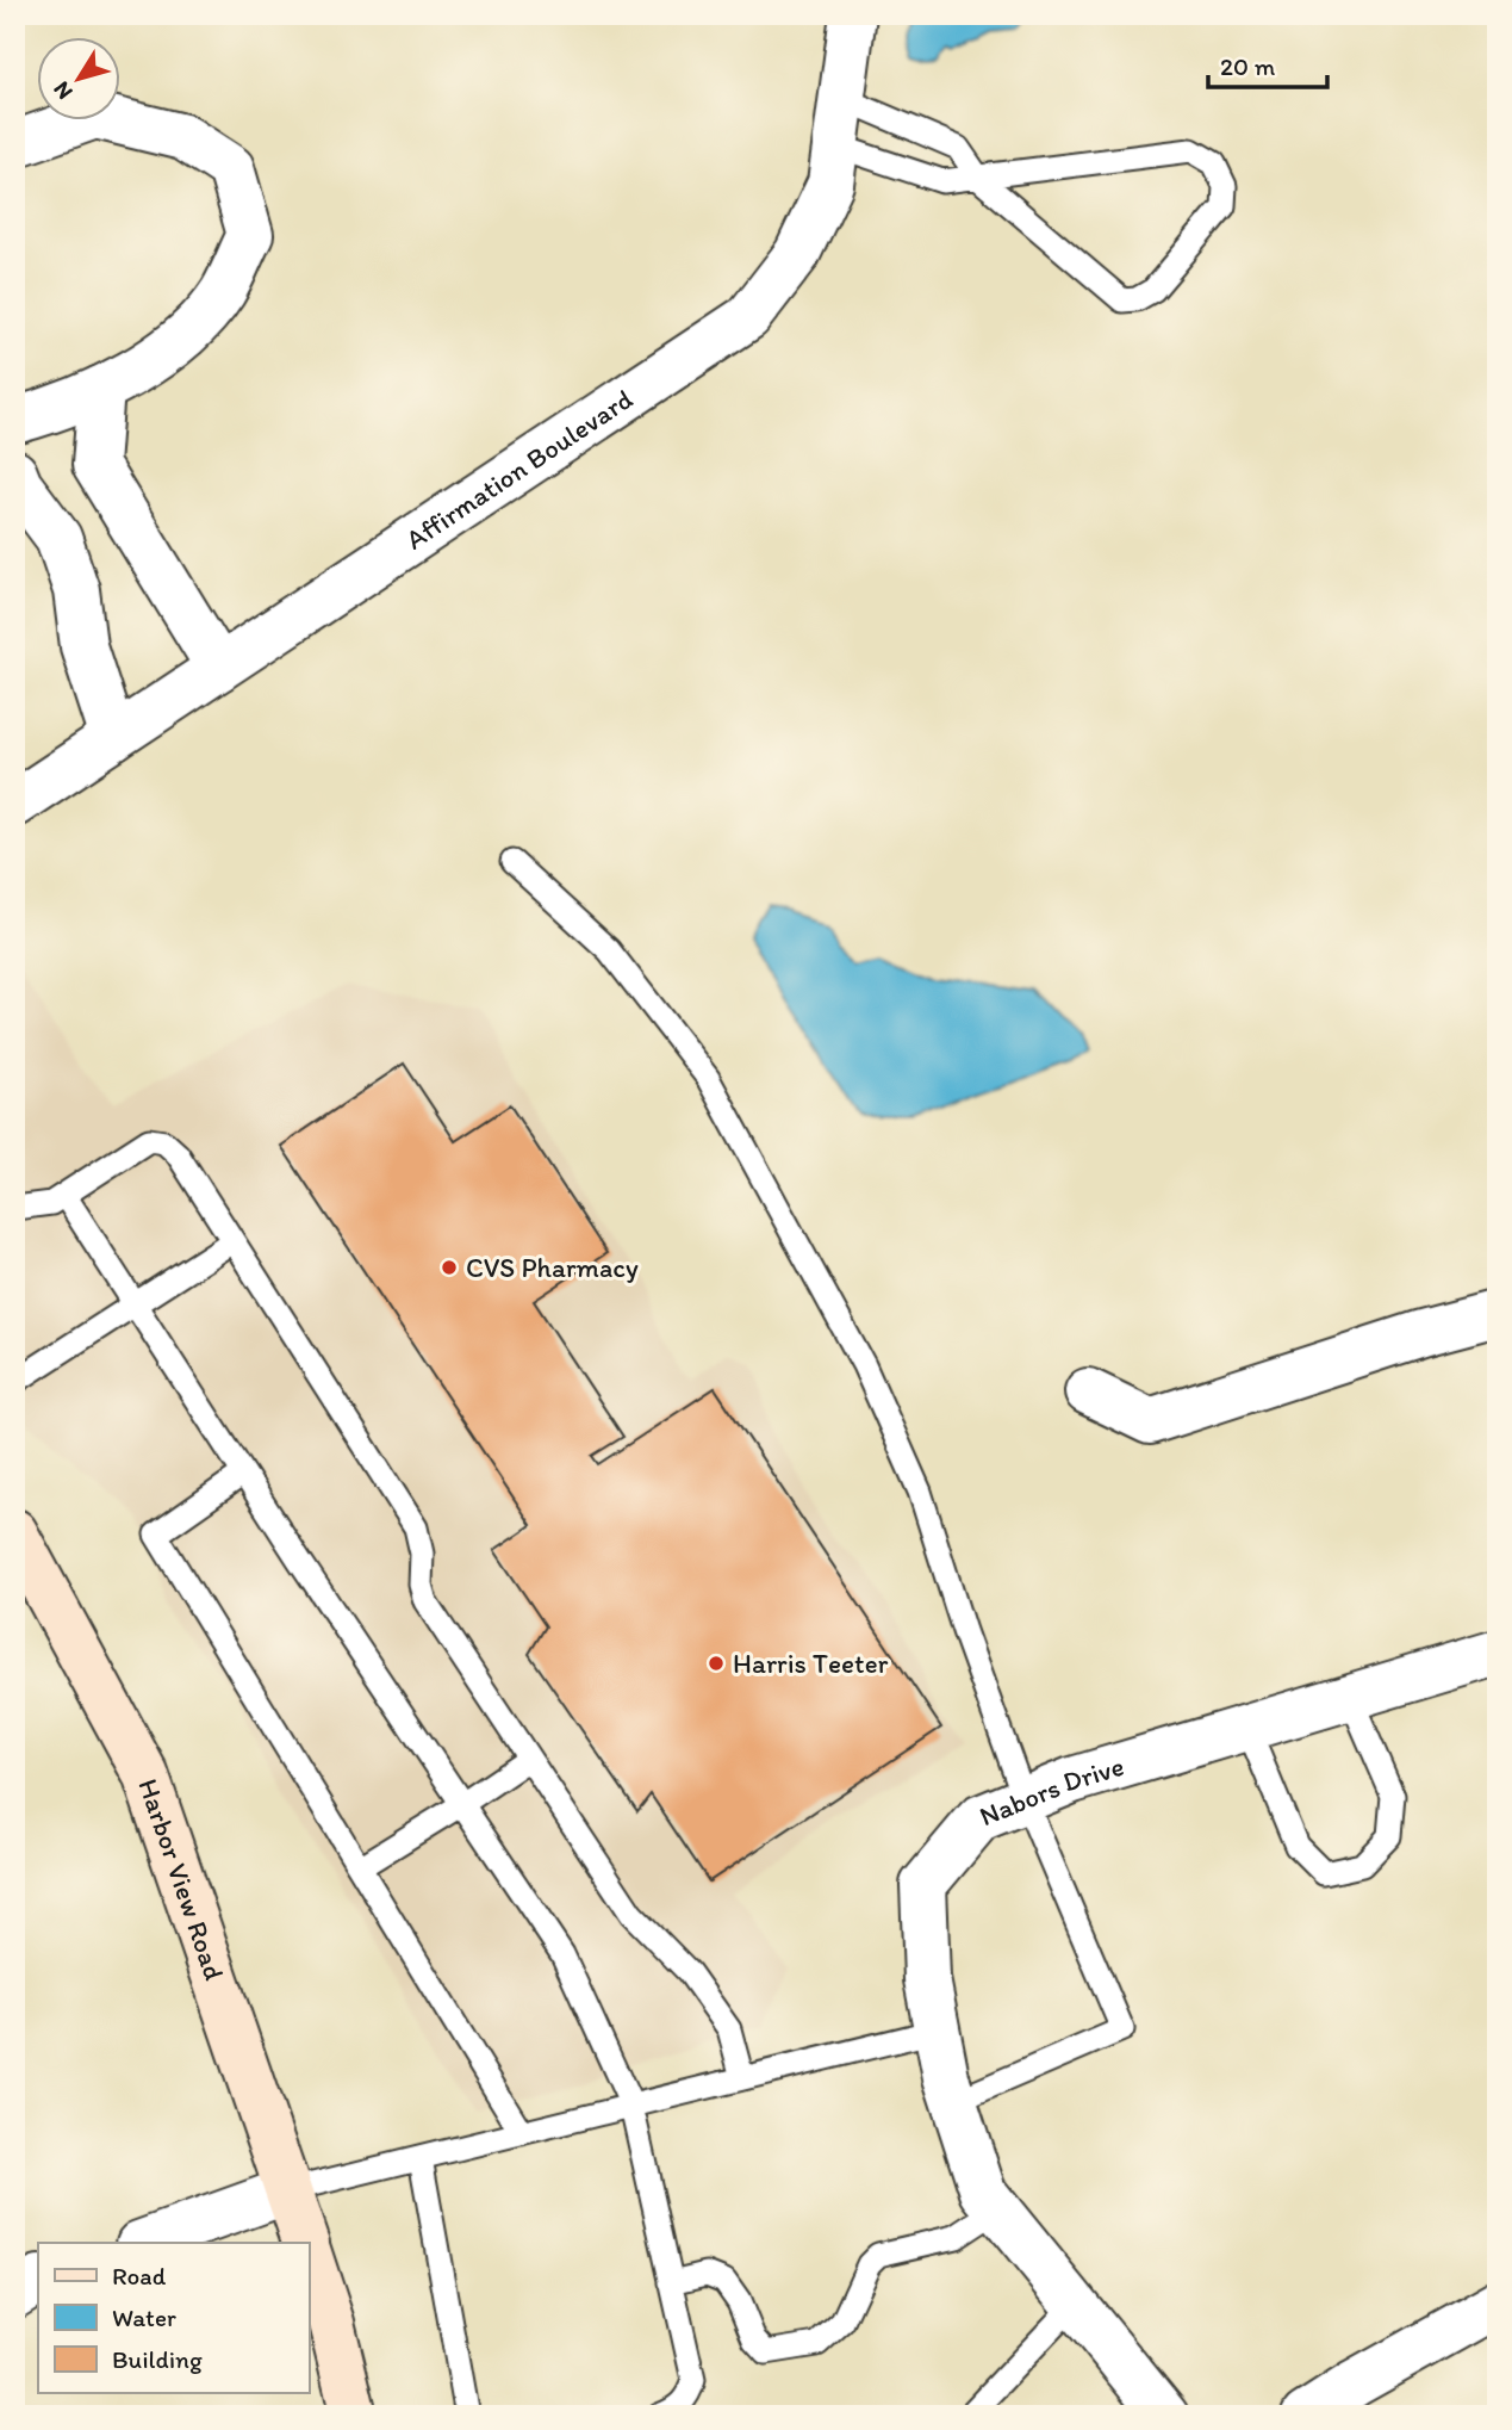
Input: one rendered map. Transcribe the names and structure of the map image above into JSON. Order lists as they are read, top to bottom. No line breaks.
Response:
{"streets":{"main road":["Harbor View Road"],"street":["Affirmation Boulevard","Nabors Drive"]},"places":["CVS Pharmacy","Harris Teeter"],"legend":["Road","Water","Building"],"scale_bar":"20 m","north":"bottom left"}
